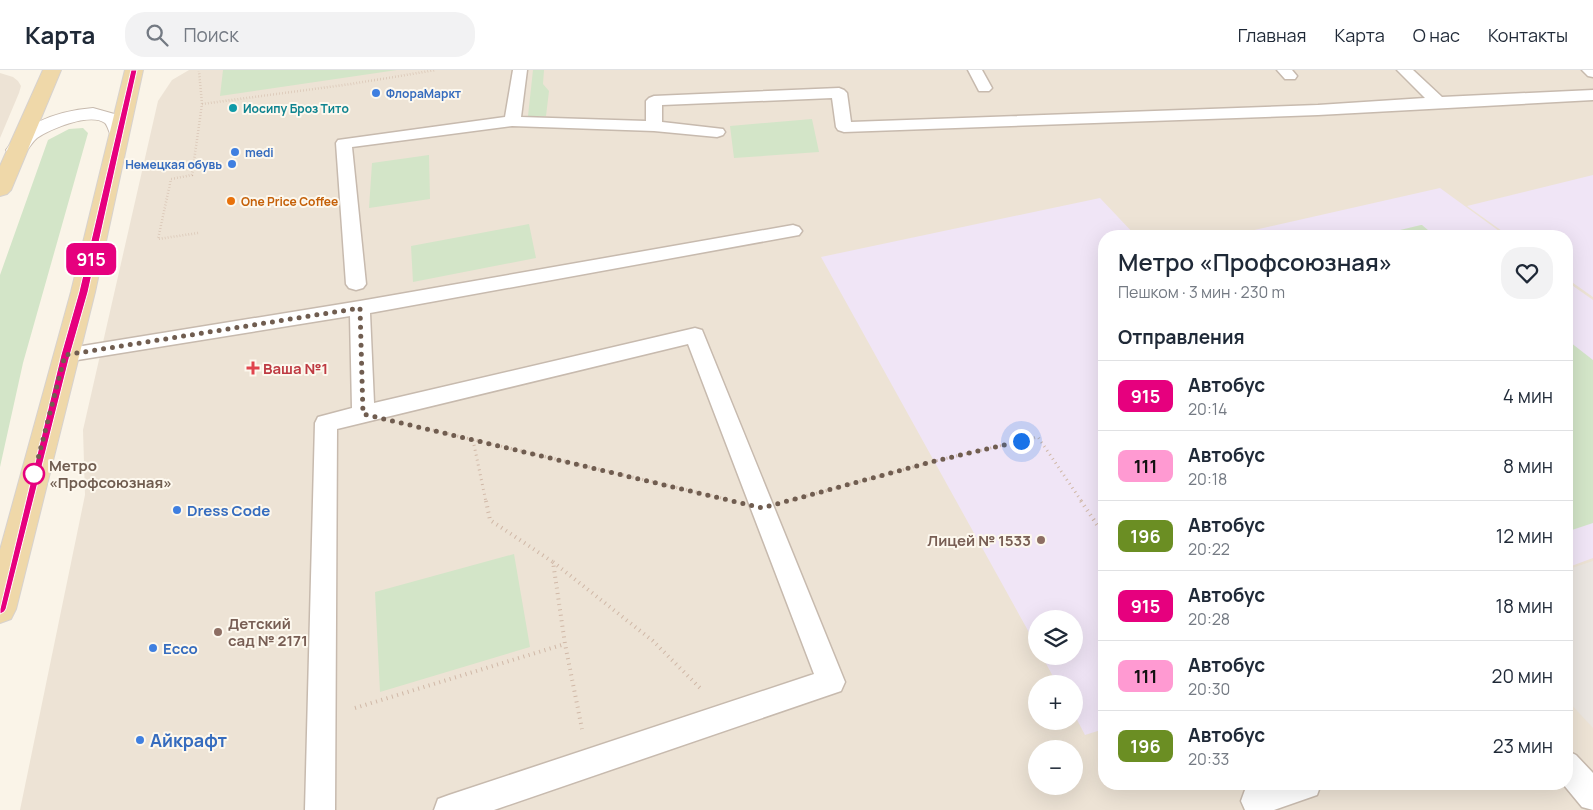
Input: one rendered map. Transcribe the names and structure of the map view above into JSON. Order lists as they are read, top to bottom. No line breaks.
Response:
{"places":{"other":["ФлораМаркт","Иосипу Броз Тито","medi","Немецкая обувь","One Price Coffee","Метро «Профсоюзная»","Dress Code","Лицей № 1533","Детский сад № 2171","Ecco","Айкрафт"],"health":["Ваша №1"]},"lines":["bus line 915"],"page":{"header":"Карта","search":"Поиск","nav":["Главная","Карта","О нас","Контакты"],"on_map":"915","heading":[["Метро «Профсоюзная»","Пешком · 3 мин · 230 m"],"Отправления"],"list":[{"mark":"915","name":"Автобус","note":"20:14","value":"4 мин"},{"mark":"111","name":"Автобус","note":"20:18","value":"8 мин"},{"mark":"196","name":"Автобус","note":"20:22","value":"12 мин"},{"mark":"915","name":"Автобус","note":"20:28","value":"18 мин"},{"mark":"111","name":"Автобус","note":"20:30","value":"20 мин"},{"mark":"196","name":"Автобус","note":"20:33","value":"23 мин"}],"map_buttons":["+","−"]}}
